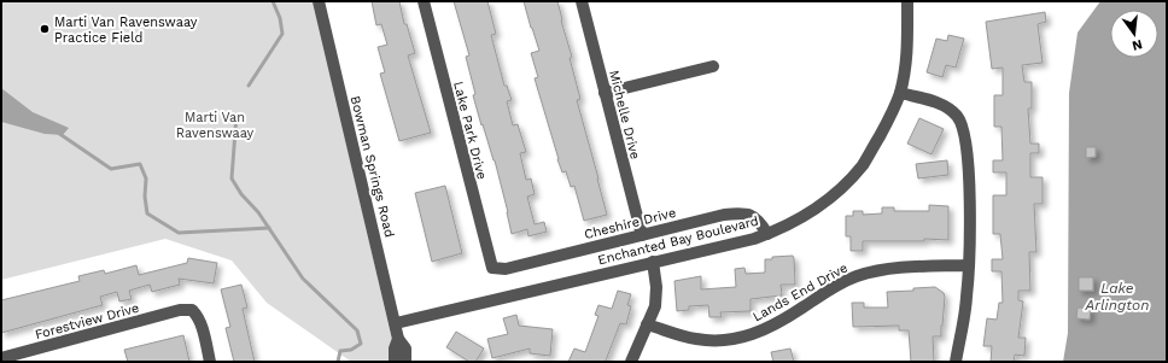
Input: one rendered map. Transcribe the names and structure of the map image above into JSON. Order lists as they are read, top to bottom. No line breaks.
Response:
{"streets":{"street":["Michelle Drive","Lake Park Drive","Bowman Springs Road","Cheshire Drive","Enchanted Bay Boulevard","Lands End Drive","Forestview Drive"]},"crossings":[["Michelle Drive","Cheshire Drive"],["Lake Park Drive","Cheshire Drive"],["Bowman Springs Road","Enchanted Bay Boulevard"],["Cheshire Drive","Enchanted Bay Boulevard"]],"water":["Lake Arlington"],"parks":["Marti Van Ravenswaay"],"places":["Marti Van Ravenswaay Practice Field"],"north":"bottom"}
